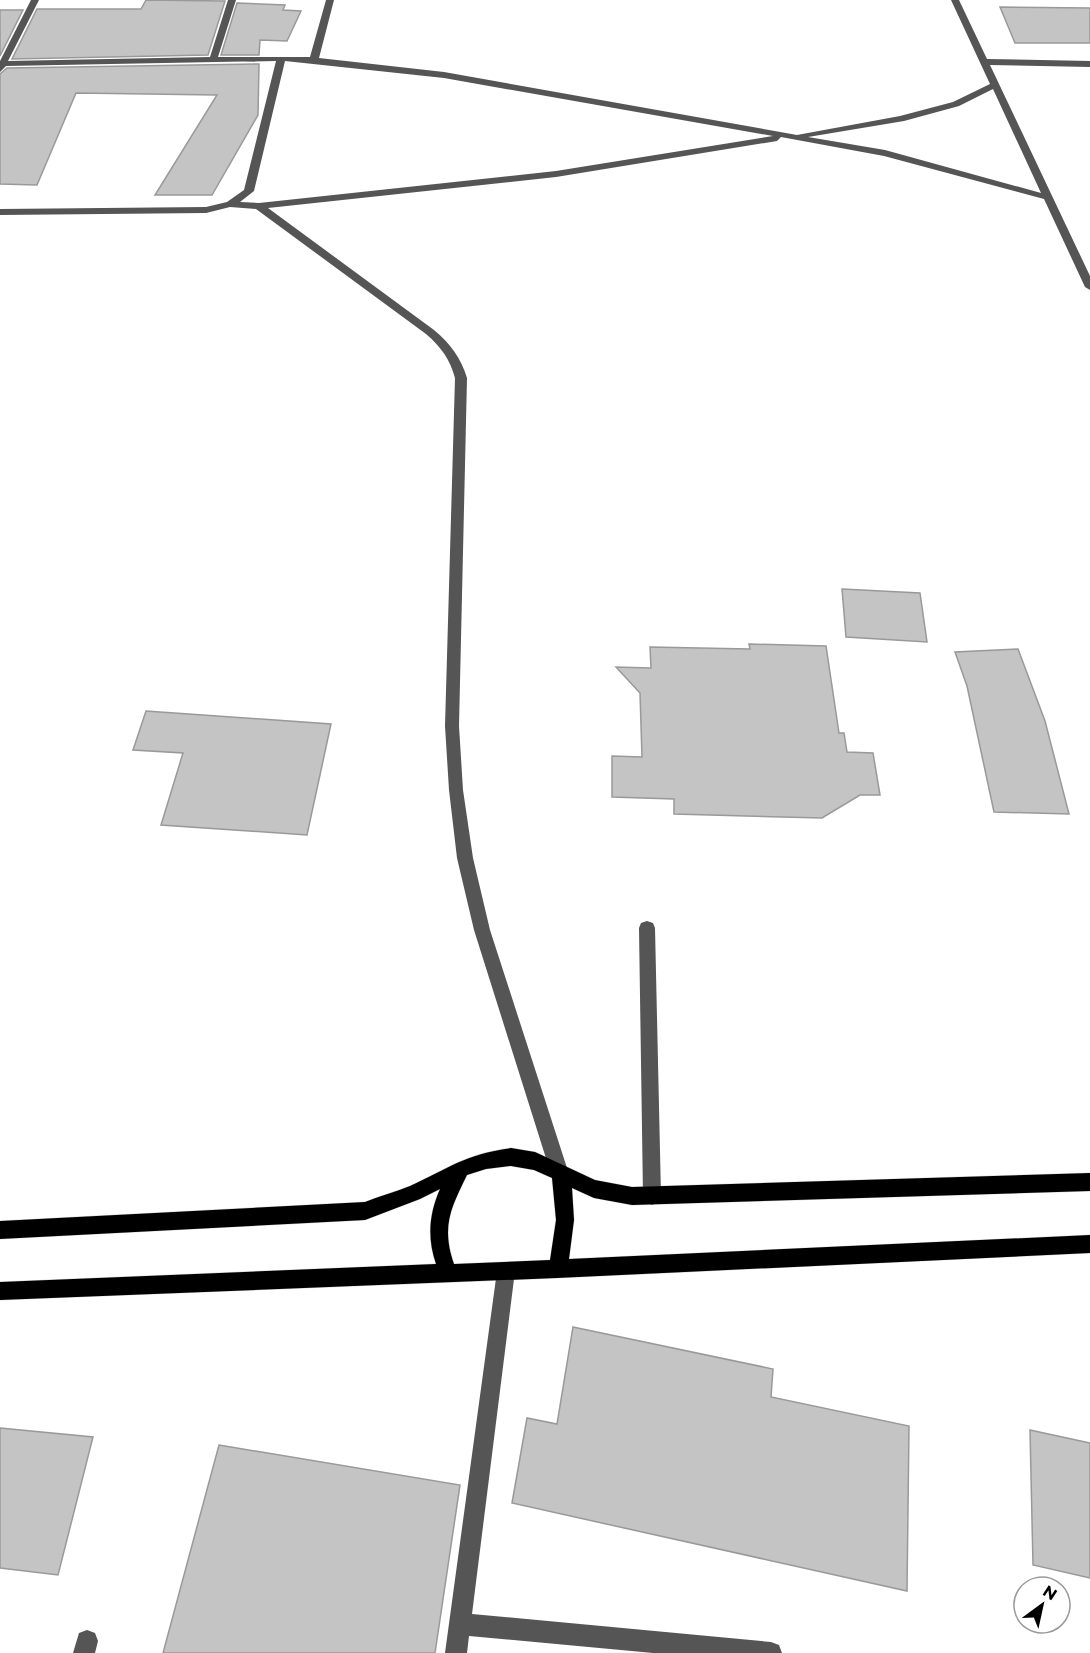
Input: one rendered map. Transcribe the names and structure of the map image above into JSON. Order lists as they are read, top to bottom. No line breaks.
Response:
{"north":"top right"}
